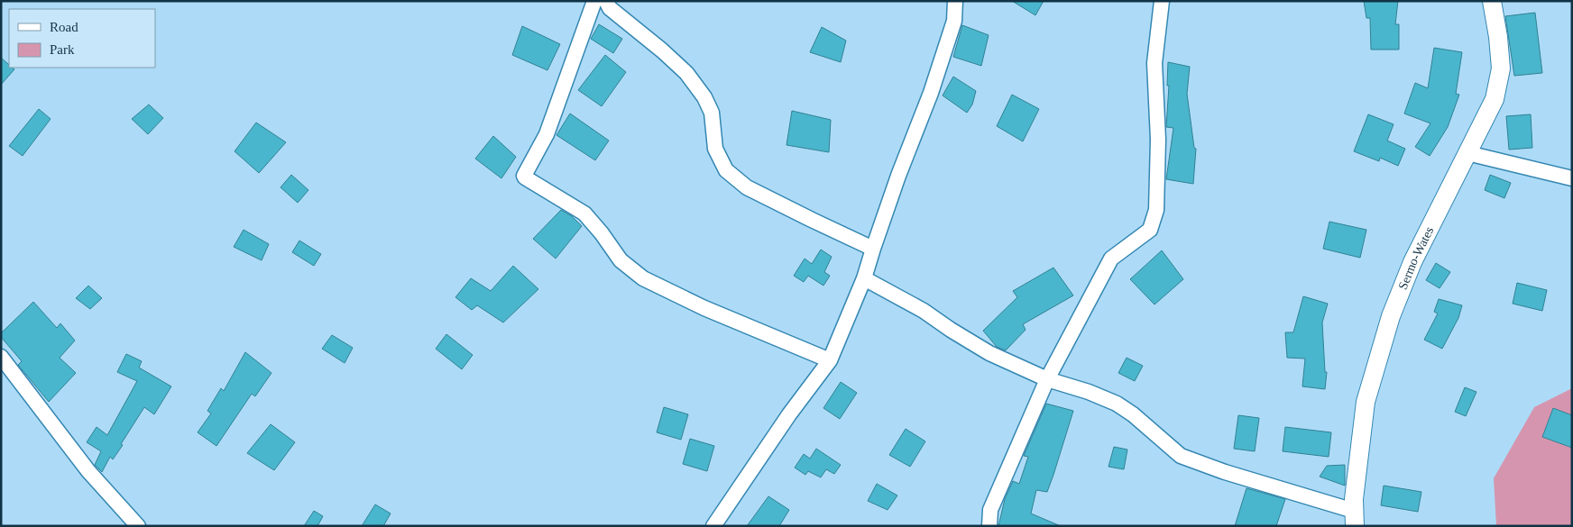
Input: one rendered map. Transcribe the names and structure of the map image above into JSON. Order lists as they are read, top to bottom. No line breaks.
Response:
{"streets":{"main road":["Sermo-Wates"]},"legend":["Road","Park"]}
